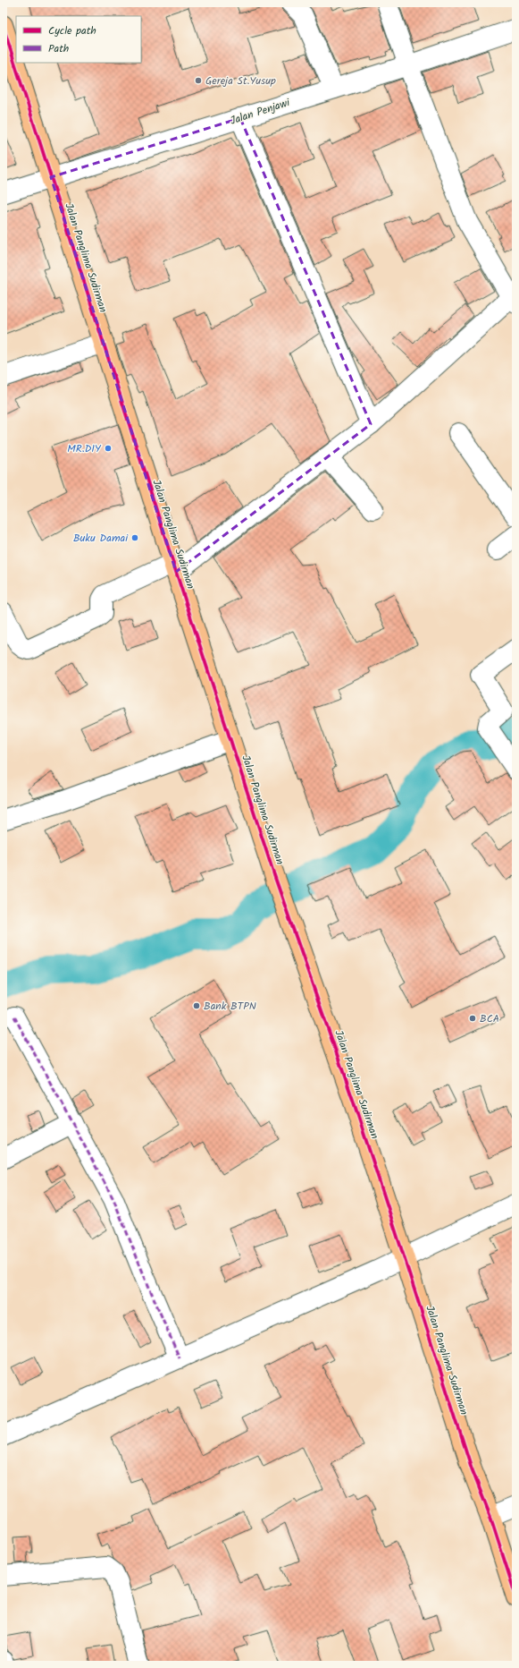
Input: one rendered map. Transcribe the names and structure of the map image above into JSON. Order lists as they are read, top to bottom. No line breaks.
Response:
{"streets":{"main road":["Jalan Panglima Sudirman"],"street":["Jalan Penjawi"]},"crossings":[["Jalan Penjawi","Jalan Panglima Sudirman"]],"places":["Gereja St.Yusup","MR.DIY","Buku Damai","Bank BTPN","BCA"],"legend":["Cycle path","Path"]}
